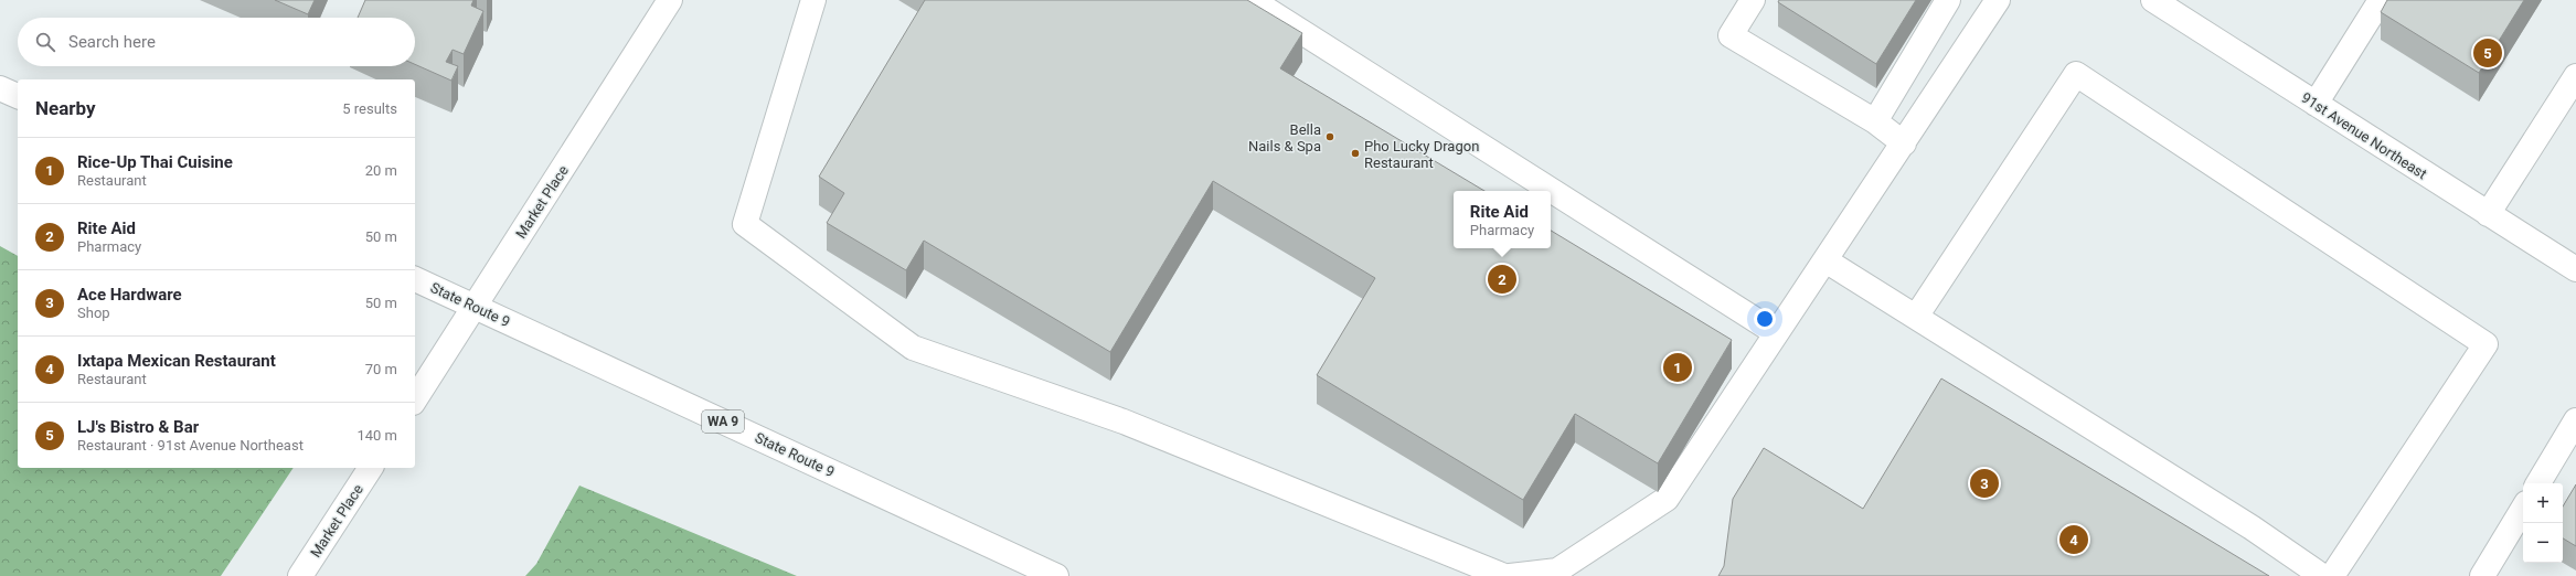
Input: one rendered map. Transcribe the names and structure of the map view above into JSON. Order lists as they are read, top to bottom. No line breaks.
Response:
{"streets":{"street":["91st Avenue Northeast","Market Place","State Route 9","WA 9"]},"crossings":[["Market Place","State Route 9"]],"places":["Bella Nails & Spa","Pho Lucky Dragon Restaurant"],"page":{"search":"Search here","pins":["5","2","1","3","4"],"heading":["Nearby","5 results"],"list":[{"mark":"1","name":"Rice-Up Thai Cuisine","note":"Restaurant","value":"20 m"},{"mark":"2","name":"Rite Aid","note":"Pharmacy","value":"50 m"},{"mark":"3","name":"Ace Hardware","note":"Shop","value":"50 m"},{"mark":"4","name":"Ixtapa Mexican Restaurant","note":"Restaurant","value":"70 m"},{"mark":"5","name":"LJ's Bistro & Bar","note":"Restaurant · 91st Avenue Northeast","value":"140 m"}],"popup":["Rite Aid","Pharmacy"],"map_buttons":["+","−"]}}
